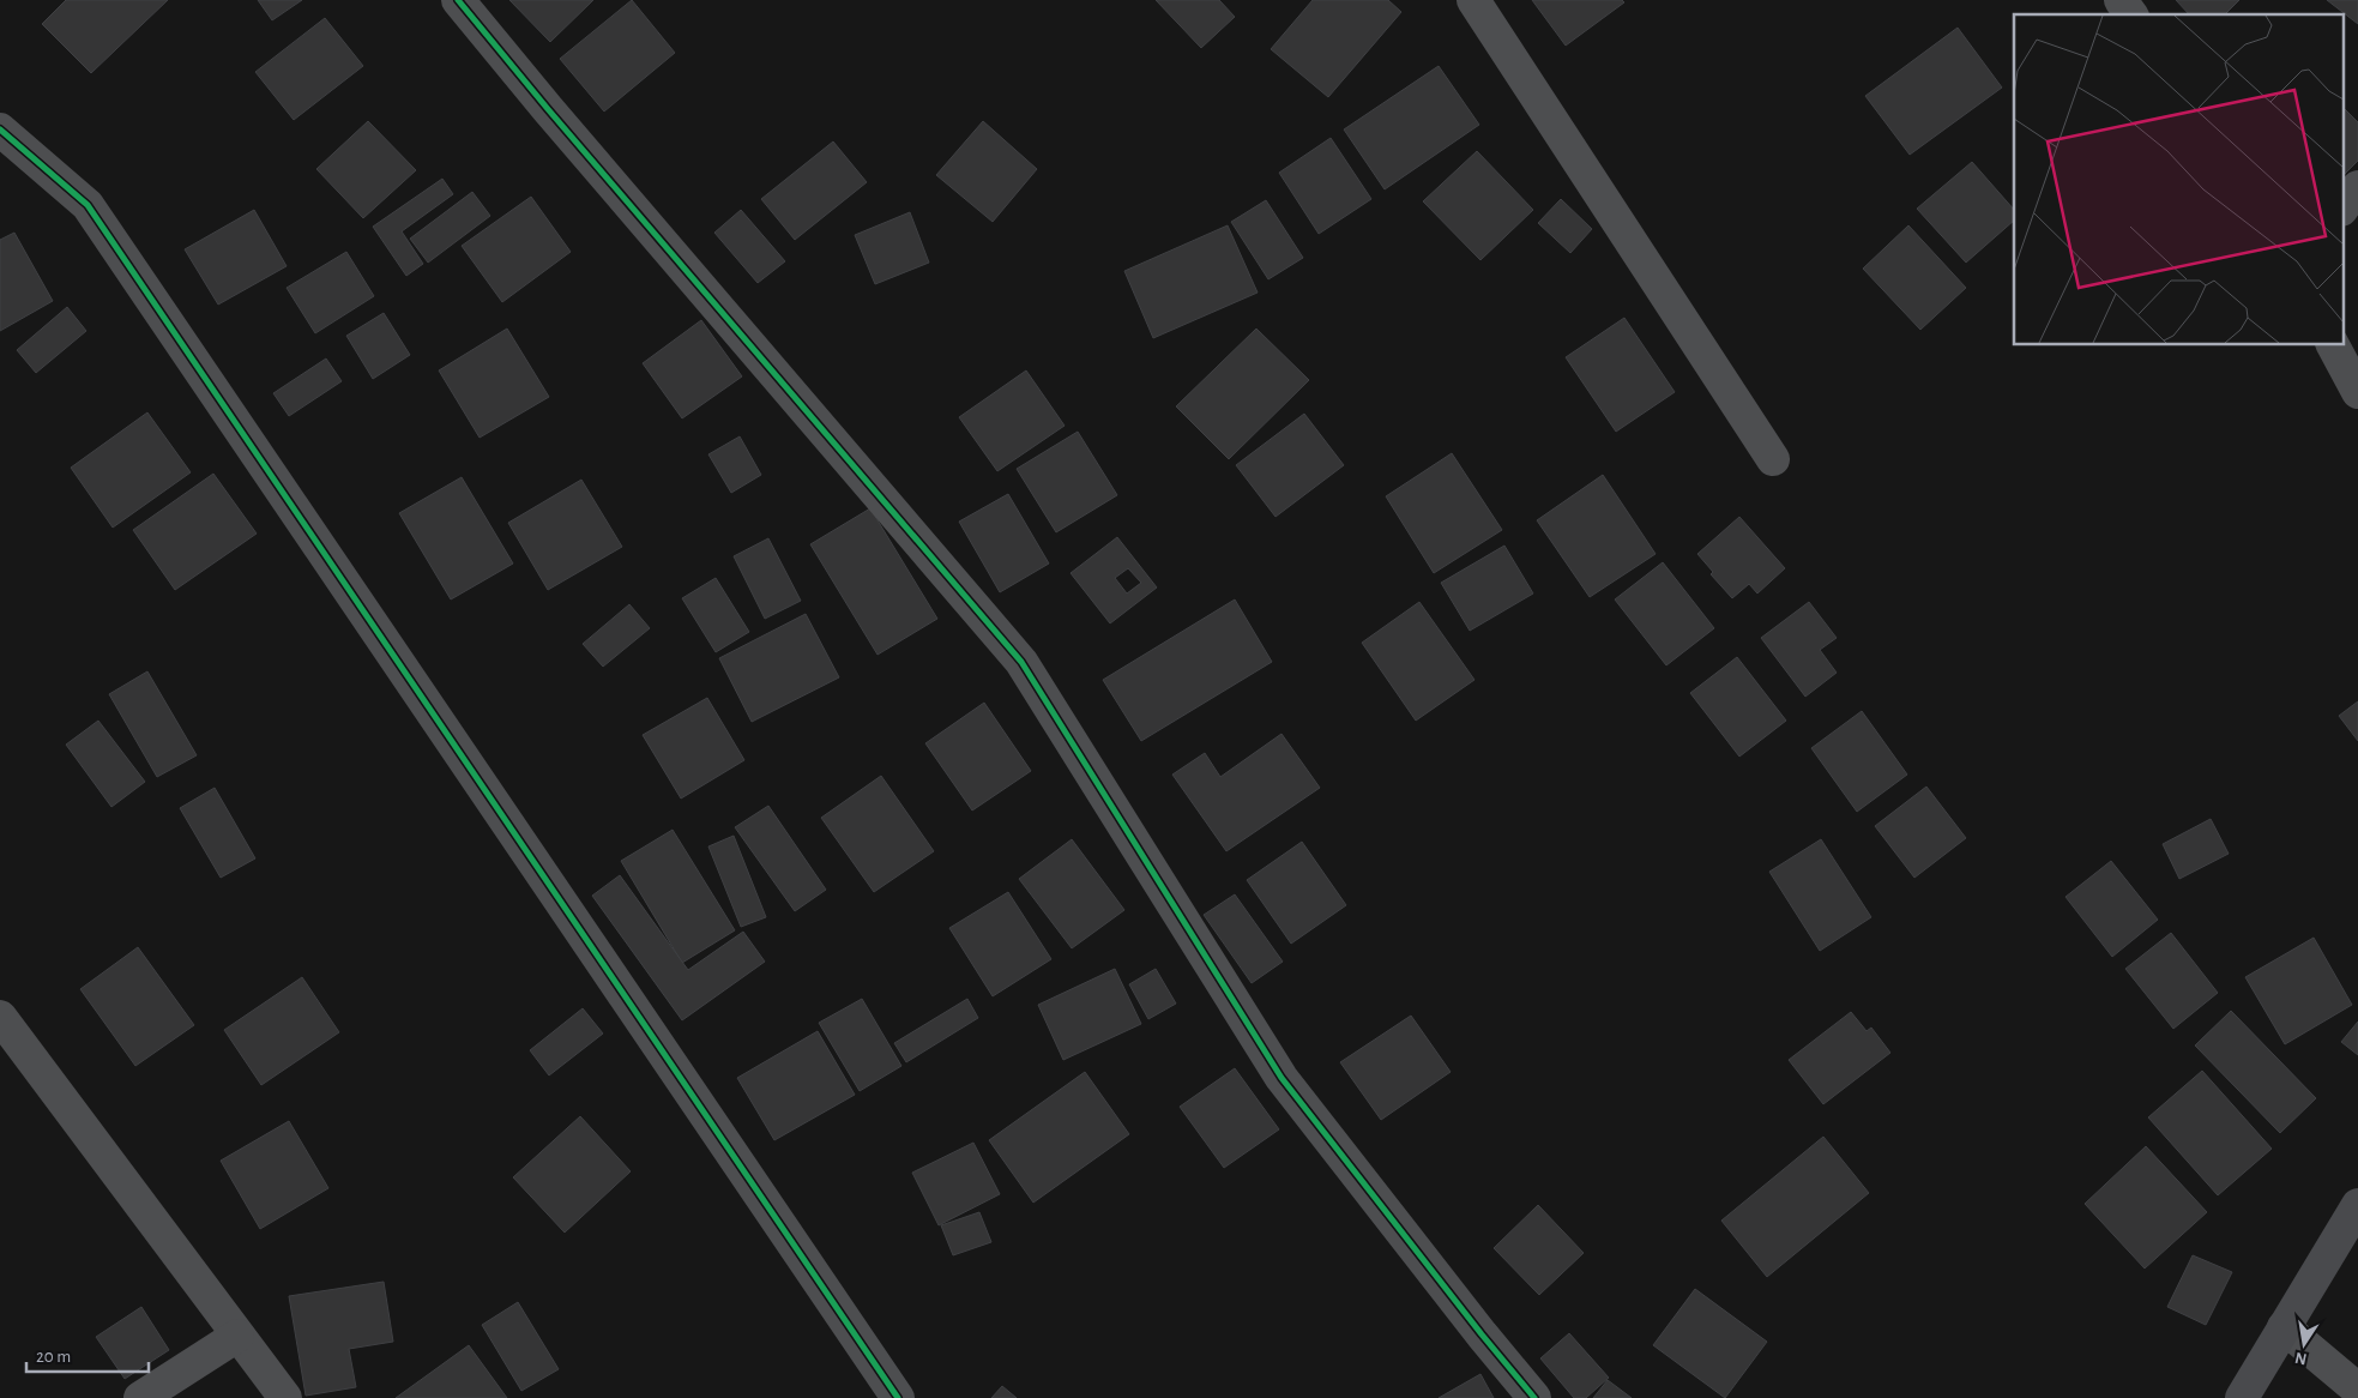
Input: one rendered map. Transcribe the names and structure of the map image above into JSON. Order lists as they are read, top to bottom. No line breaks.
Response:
{"scale_bar":"20 m","north":"bottom"}
